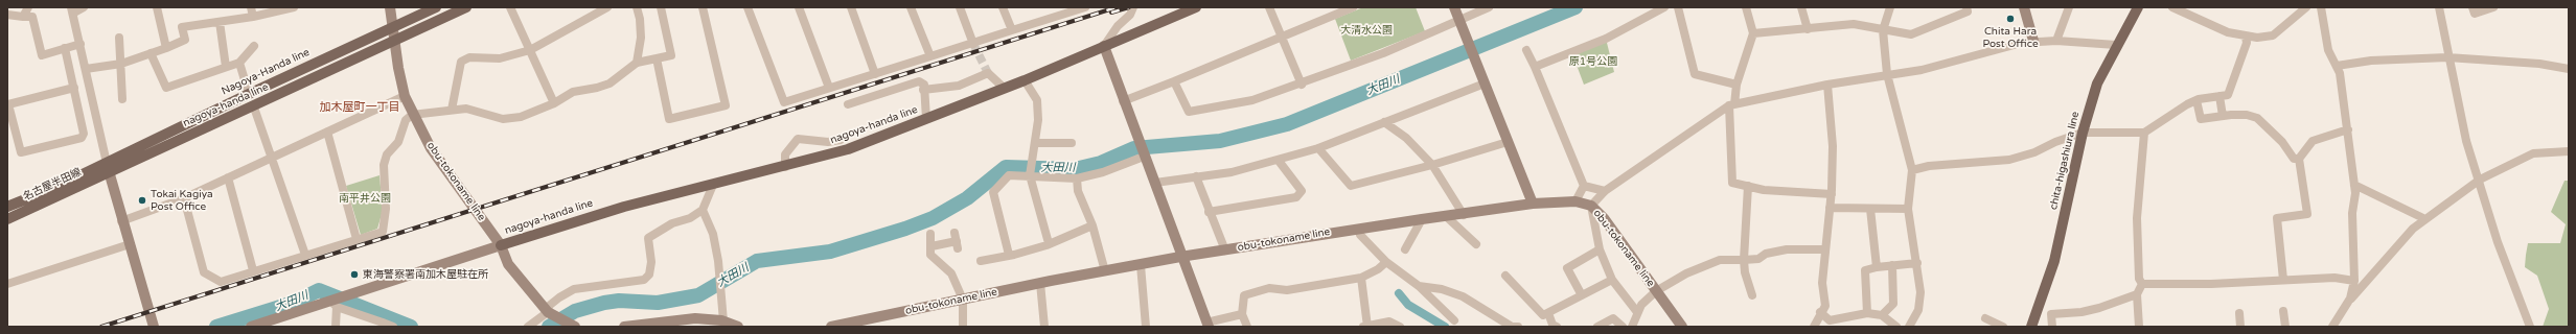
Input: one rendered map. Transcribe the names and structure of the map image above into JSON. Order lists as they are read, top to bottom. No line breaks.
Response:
{"streets":{"main road":["Nagoya-Handa line","nagoya-handa line","chita-higashiura line","obu-tokoname line","名古屋半田線"]},"crossings":[["Nagoya-Handa line","obu-tokoname line"],["Nagoya-Handa line","名古屋半田線"],["nagoya-handa line","obu-tokoname line"],["nagoya-handa line","名古屋半田線"]],"districts":["加木屋町一丁目"],"water":["大田川"],"parks":["大清水公園","原1号公園","南平井公園"],"places":["Chita Hara Post Office","Tokai Kagiya Post Office","東海警察署南加木屋駐在所"]}
